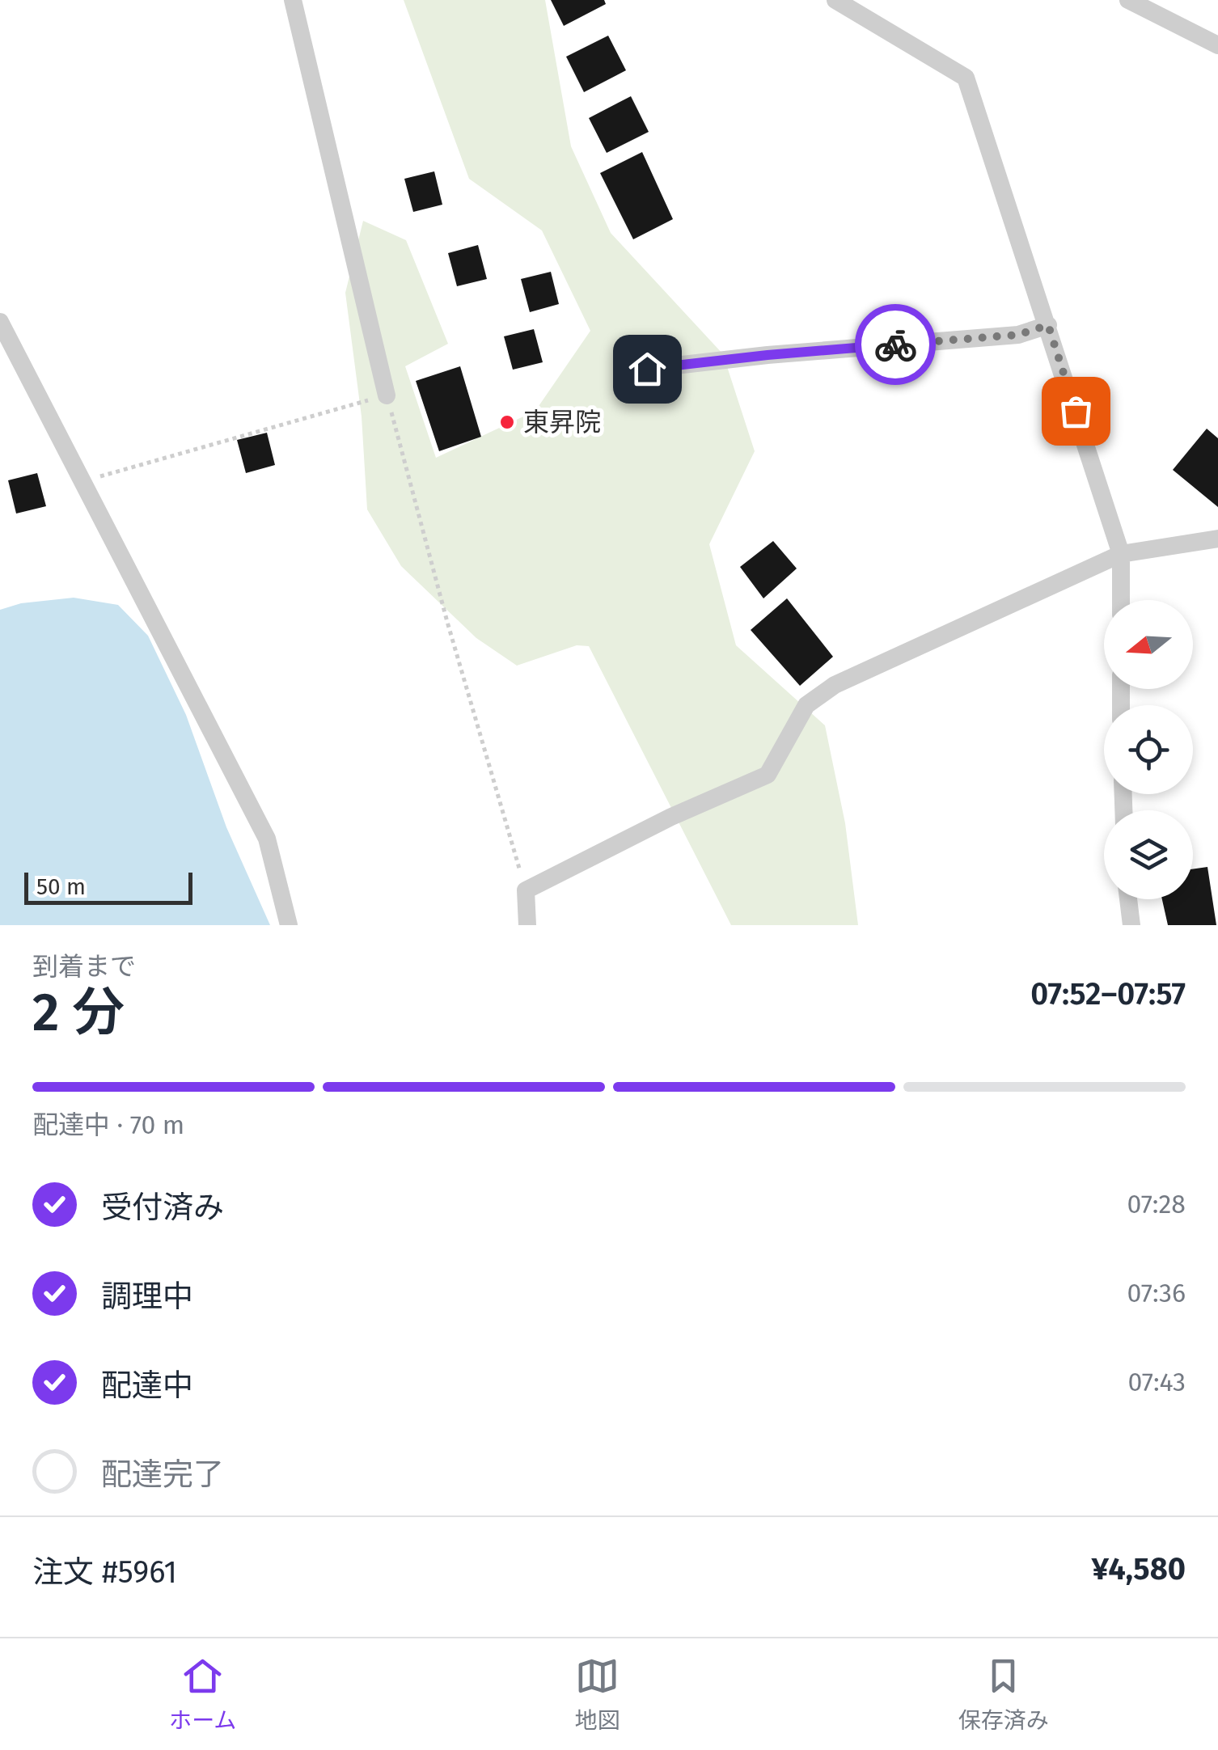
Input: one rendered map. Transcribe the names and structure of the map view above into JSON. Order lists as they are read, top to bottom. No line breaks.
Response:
{"places":["東昇院"],"scale_bar":"50 m","north":"left","page":{"scale":"50 m","heading":["2 分","到着まで","07:52–07:57"],"panel":["注文 #5961","¥4,580"],"bar":"配達中 · 70 m","list":[["受付済み","07:28"],["調理中","07:36"],["配達中","07:43"],"配達完了"],"tabs":["ホーム","地図","保存済み"]}}
